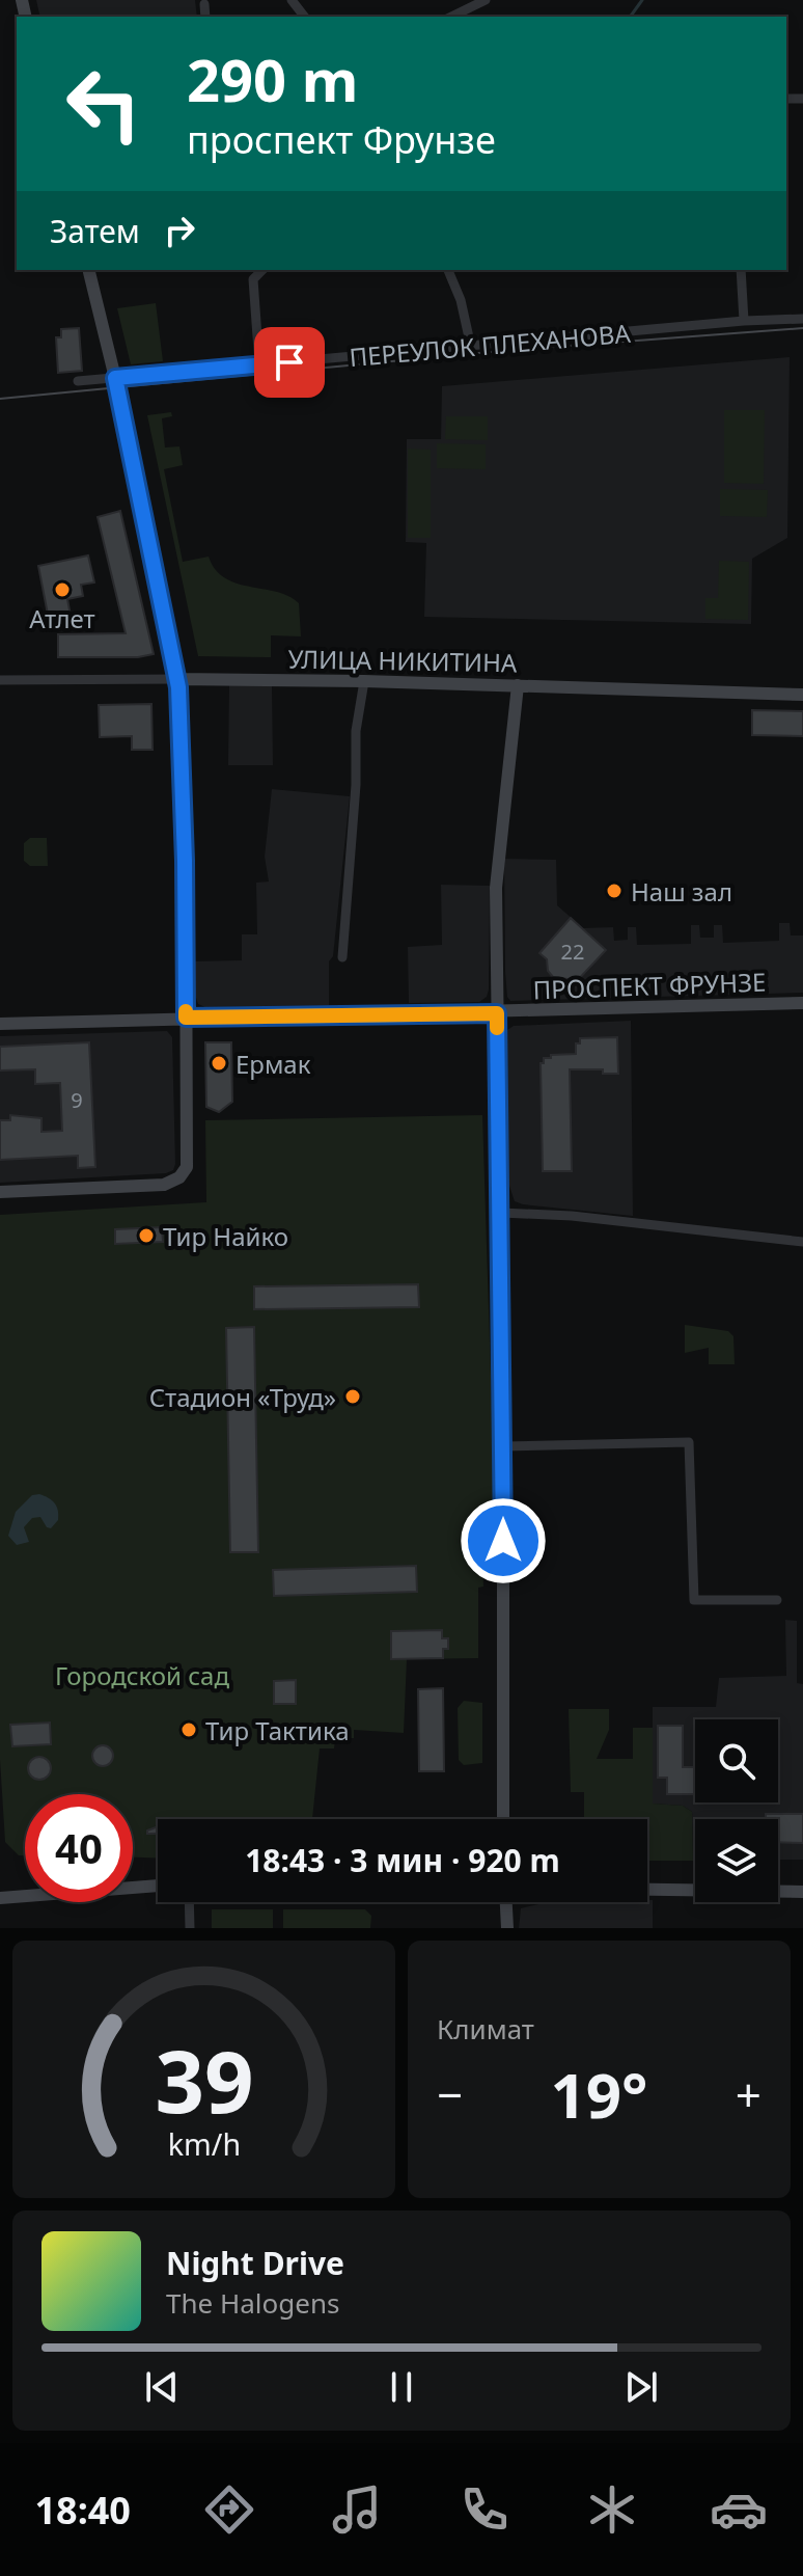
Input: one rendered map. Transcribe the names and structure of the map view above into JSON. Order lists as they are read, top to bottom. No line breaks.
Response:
{"streets":{"street":["ПЕРЕУЛОК ПЛЕХАНОВА","УЛИЦА НИКИТИНА","ПРОСПЕКТ ФРУНЗЕ"]},"parks":["Городской сад"],"places":["Атлет","Наш зал","Ермак","Тир Найко","Стадион «Труд»","Тир Тактика"],"house_numbers":["22","9"],"page":{"turn":["290 m","проспект Фрунзе"],"then":"Затем","limit":"40","trip":"18:43 · 3 мин · 920 m","tile":"Климат","heat":["−","19°","+"],"song":["Night Drive","The Halogens"],"tabs":"18:40","gauge":["39","km/h"]}}
